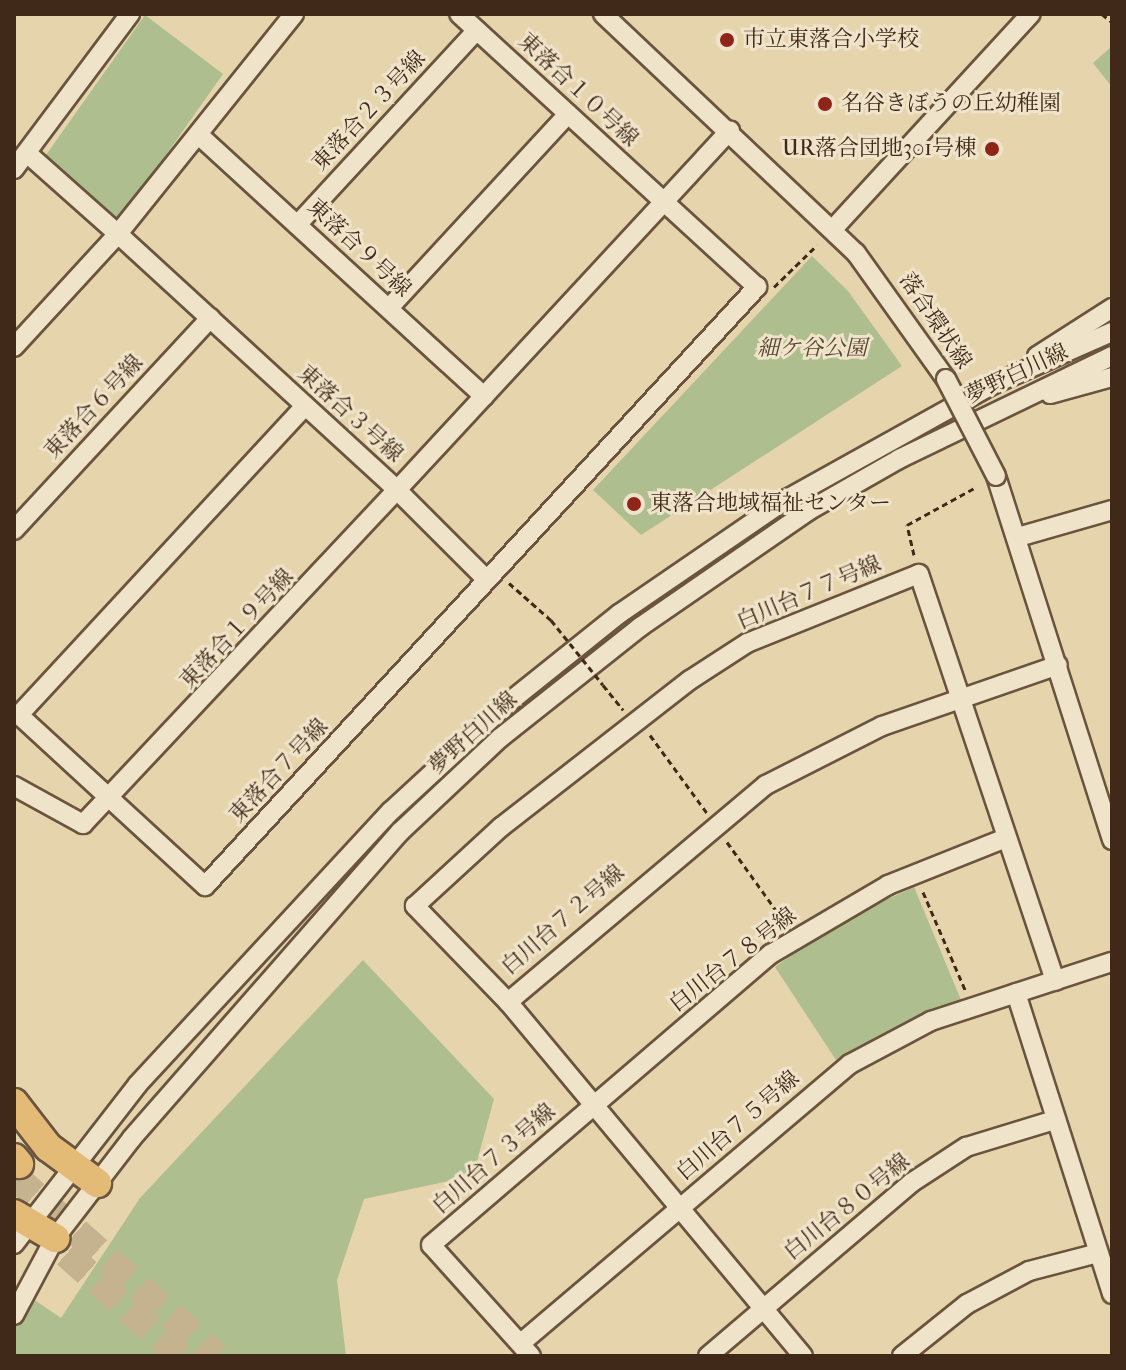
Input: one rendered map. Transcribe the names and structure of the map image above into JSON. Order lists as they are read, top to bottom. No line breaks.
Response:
{"streets":{"street":["東落合１０号線","東落合２３号線","東落合９号線","落合環状線","夢野白川線","東落合６号線","東落合３号線","白川台７７号線","東落合１９号線","東落合７号線","白川台７２号線","白川台７８号線","白川台７５号線","白川台７３号線","白川台８０号線"]},"crossings":[["東落合１０号線","東落合２３号線"],["東落合１０号線","東落合３号線"],["東落合２３号線","東落合９号線"],["東落合９号線","東落合３号線"],["落合環状線","東落合３号線"],["落合環状線","白川台７２号線"],["東落合６号線","東落合３号線"],["東落合３号線","東落合１９号線"],["東落合３号線","東落合７号線"],["白川台７７号線","白川台７２号線"],["東落合１９号線","東落合７号線"],["白川台７２号線","白川台７８号線"],["白川台７２号線","白川台７５号線"],["白川台７２号線","白川台７３号線"],["白川台７２号線","白川台８０号線"],["白川台７８号線","白川台７３号線"],["白川台７５号線","白川台７３号線"]],"parks":["細ケ谷公園"],"places":["市立東落合小学校","名谷きぼうの丘幼稚園","UR落合団地301号棟","東落合地域福祉センター"]}
